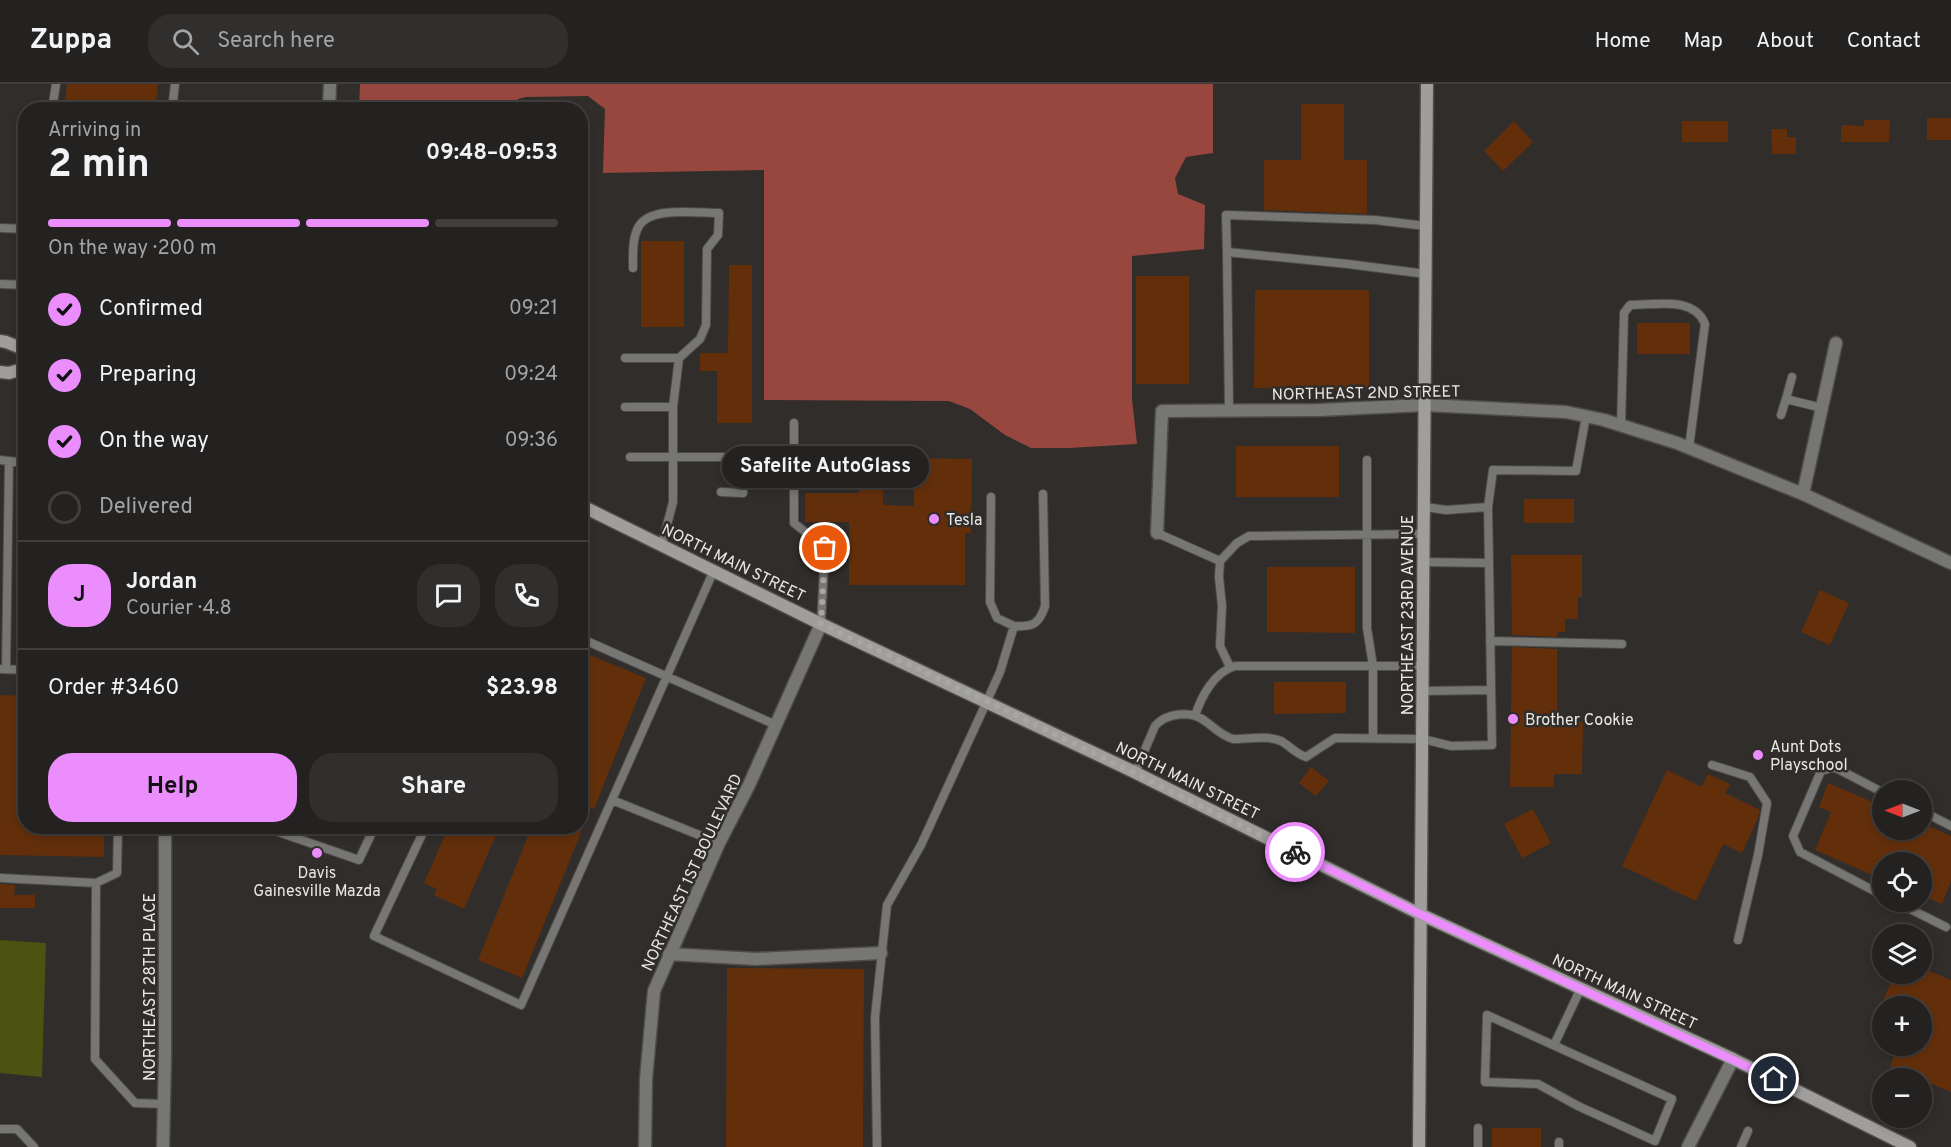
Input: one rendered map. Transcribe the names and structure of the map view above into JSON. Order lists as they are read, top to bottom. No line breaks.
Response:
{"streets":{"main road":["NORTH MAIN STREET","NORTHEAST 23RD AVENUE"],"street":["NORTHEAST 2ND STREET","NORTHEAST 1ST BOULEVARD","NORTHEAST 28TH PLACE"]},"crossings":[["NORTHEAST 2ND STREET","NORTHEAST 23RD AVENUE"],["NORTH MAIN STREET","NORTHEAST 23RD AVENUE"],["NORTH MAIN STREET","NORTHEAST 1ST BOULEVARD"]],"places":["Tesla","Safelite AutoGlass","Brother Cookie","Aunt Dots Playschool","Davis Gainesville Mazda"],"north":"left","page":{"header":"Zuppa","search":"Search here","nav":["Home","Map","About","Contact"],"heading":["2 min","Arriving in","09:48–09:53"],"panel":["Jordan","Courier · 4.8","Order #3460","$23.98"],"bar":"On the way · 200 m","list":[["Confirmed","09:21"],["Preparing","09:24"],["On the way","09:36"],"Delivered"],"bubble":"Safelite AutoGlass","round":"J","buttons":["Help","Share"],"map_buttons":["+","−"]}}
